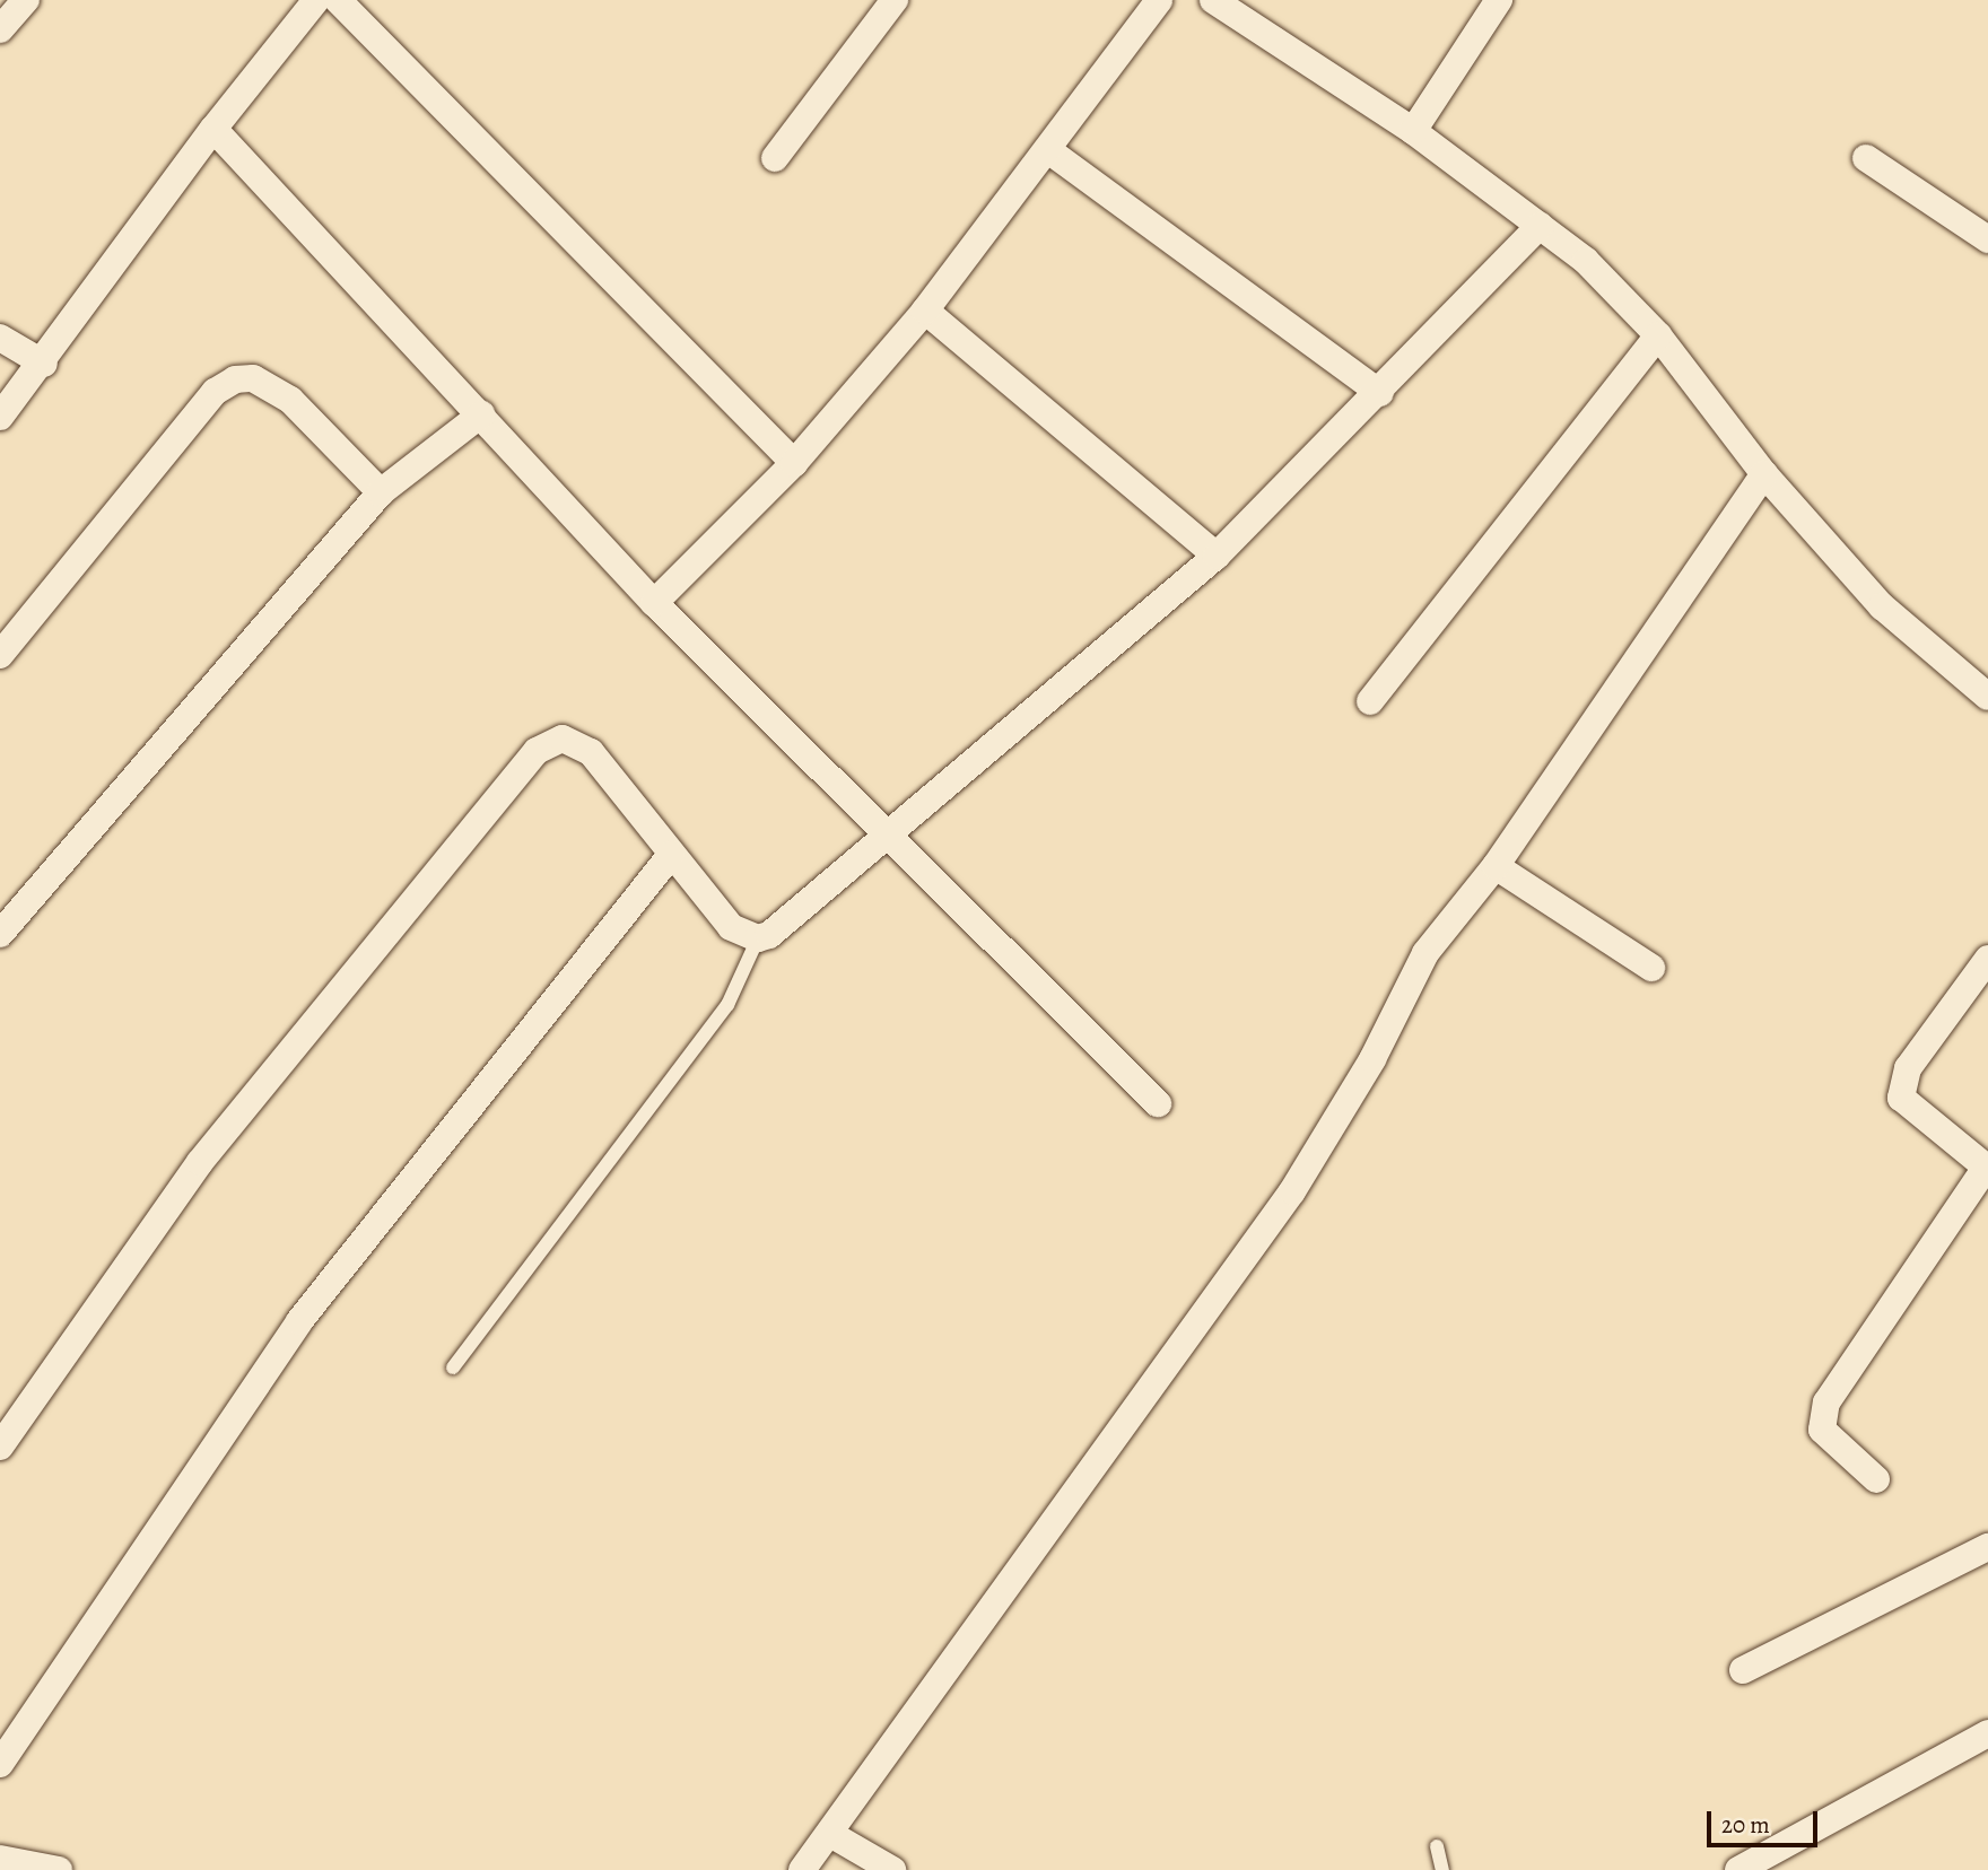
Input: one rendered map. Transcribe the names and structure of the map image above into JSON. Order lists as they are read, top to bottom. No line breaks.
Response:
{"scale_bar":"20 m"}
